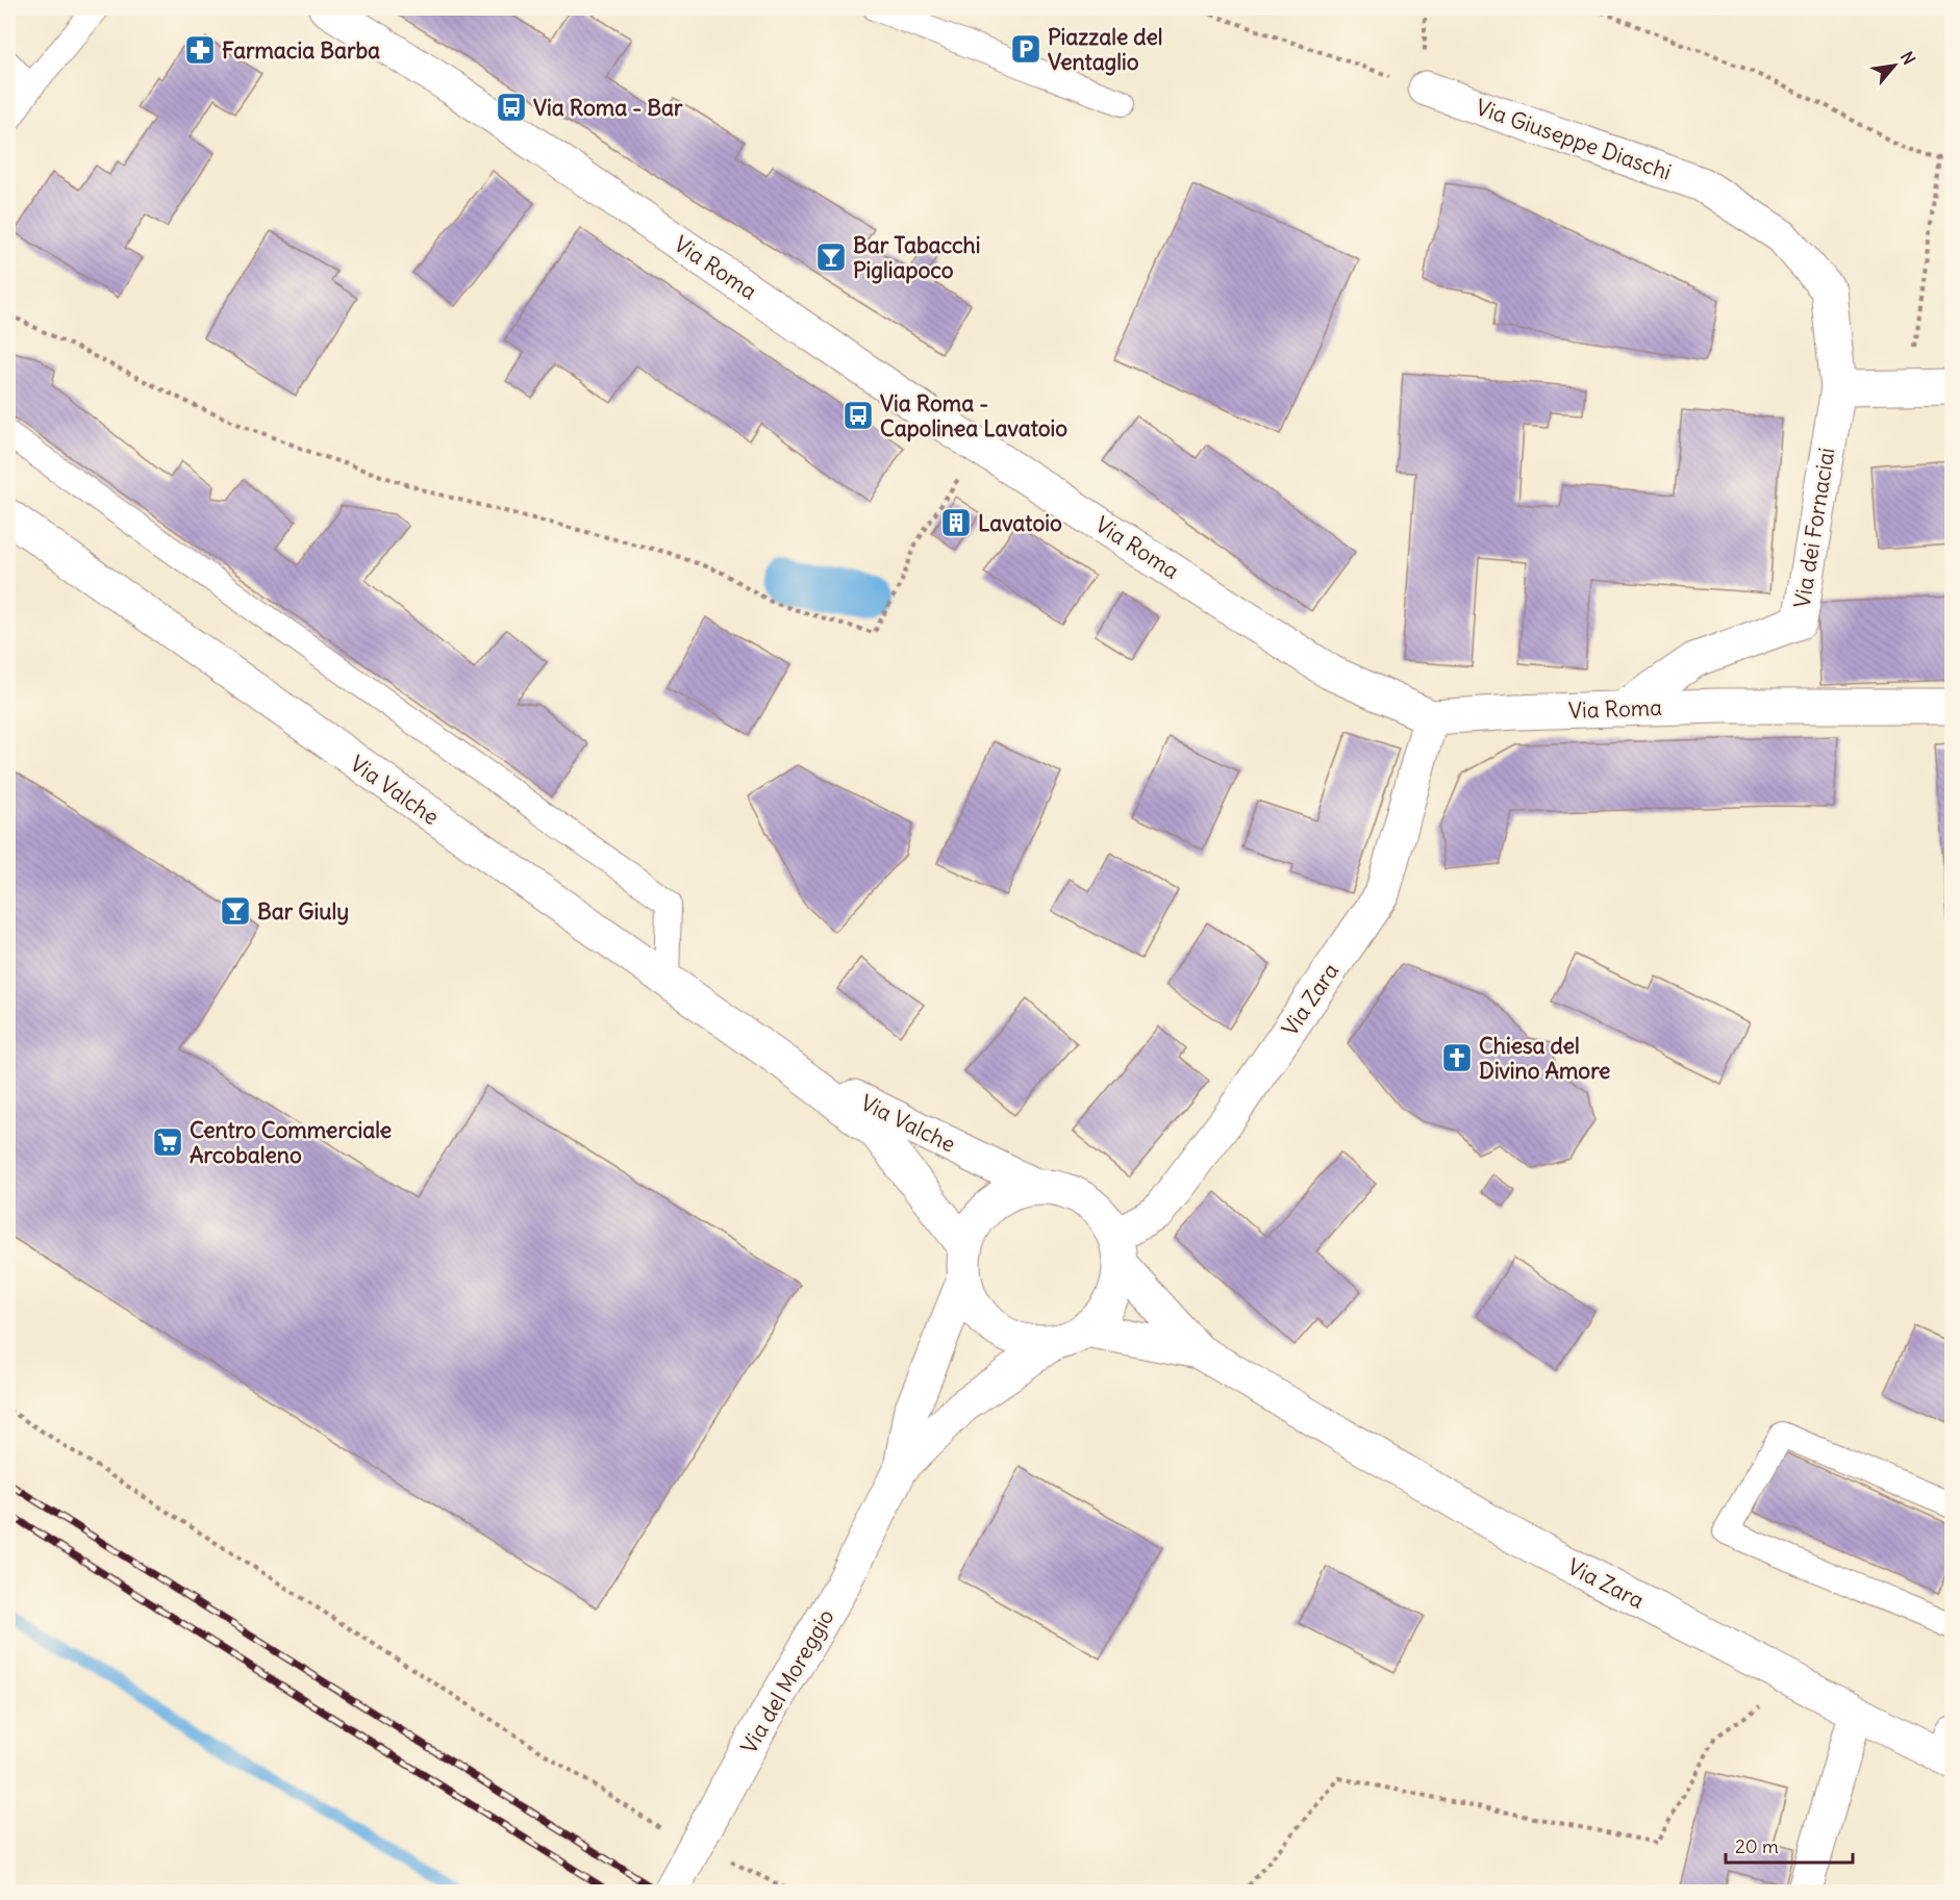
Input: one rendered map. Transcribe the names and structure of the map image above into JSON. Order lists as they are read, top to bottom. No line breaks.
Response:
{"streets":{"main road":["Via Giuseppe Diaschi","Via Roma","Via dei Fornaciai","Via Valche","Via Zara","Via del Moreggio"]},"crossings":[["Via Giuseppe Diaschi","Via dei Fornaciai"],["Via Roma","Via dei Fornaciai"],["Via Roma","Via Zara"],["Via Valche","Via Zara"],["Via Valche","Via del Moreggio"],["Via Zara","Via del Moreggio"]],"places":{"parking":["Piazzale del Ventaglio"],"pharmacy":["Farmacia Barba"],"bus stop":["Via Roma - Bar","Via Roma - Capolinea Lavatoio"],"bar":["Bar Tabacchi Pigliapoco","Bar Giuly"],"building":["Lavatoio"],"church":["Chiesa del Divino Amore"],"supermarket":["Centro Commerciale Arcobaleno"]},"scale_bar":"20 m","north":"top right"}
